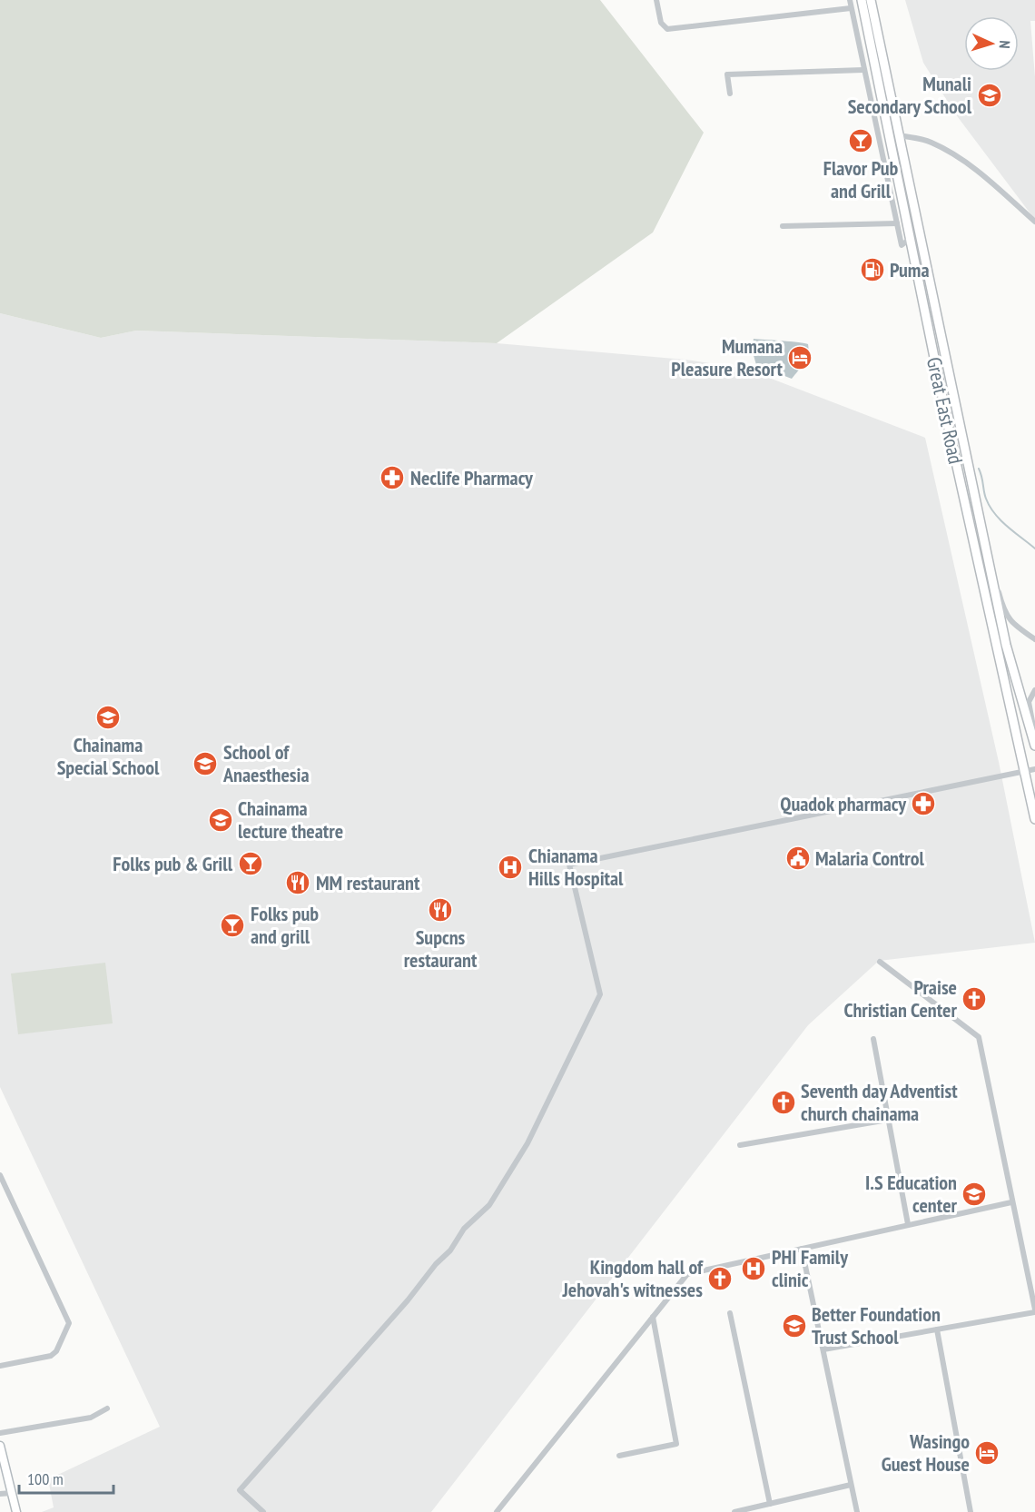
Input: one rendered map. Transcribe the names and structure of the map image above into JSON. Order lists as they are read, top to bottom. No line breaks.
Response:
{"streets":{"main road":["Great East Road"]},"places":{"school or university":["Munali Secondary School","Chainama Special School","School of Anaesthesia","Chainama lecture theatre","I.S Education center","Better Foundation Trust School"],"bar":["Flavor Pub and Grill","Folks pub & Grill","Folks pub and grill"],"fuel station":["Puma"],"hotel":["Mumana Pleasure Resort","Wasingo Guest House"],"pharmacy":["Neclife Pharmacy","Quadok pharmacy"],"public building":["Malaria Control"],"hospital":["Chianama Hills Hospital","PHI Family clinic"],"restaurant":["MM restaurant","Supcns restaurant"],"church":["Praise Christian Center","Seventh day Adventist church chainama","Kingdom hall of Jehovah's witnesses"]},"scale_bar":"100 m","north":"right"}
